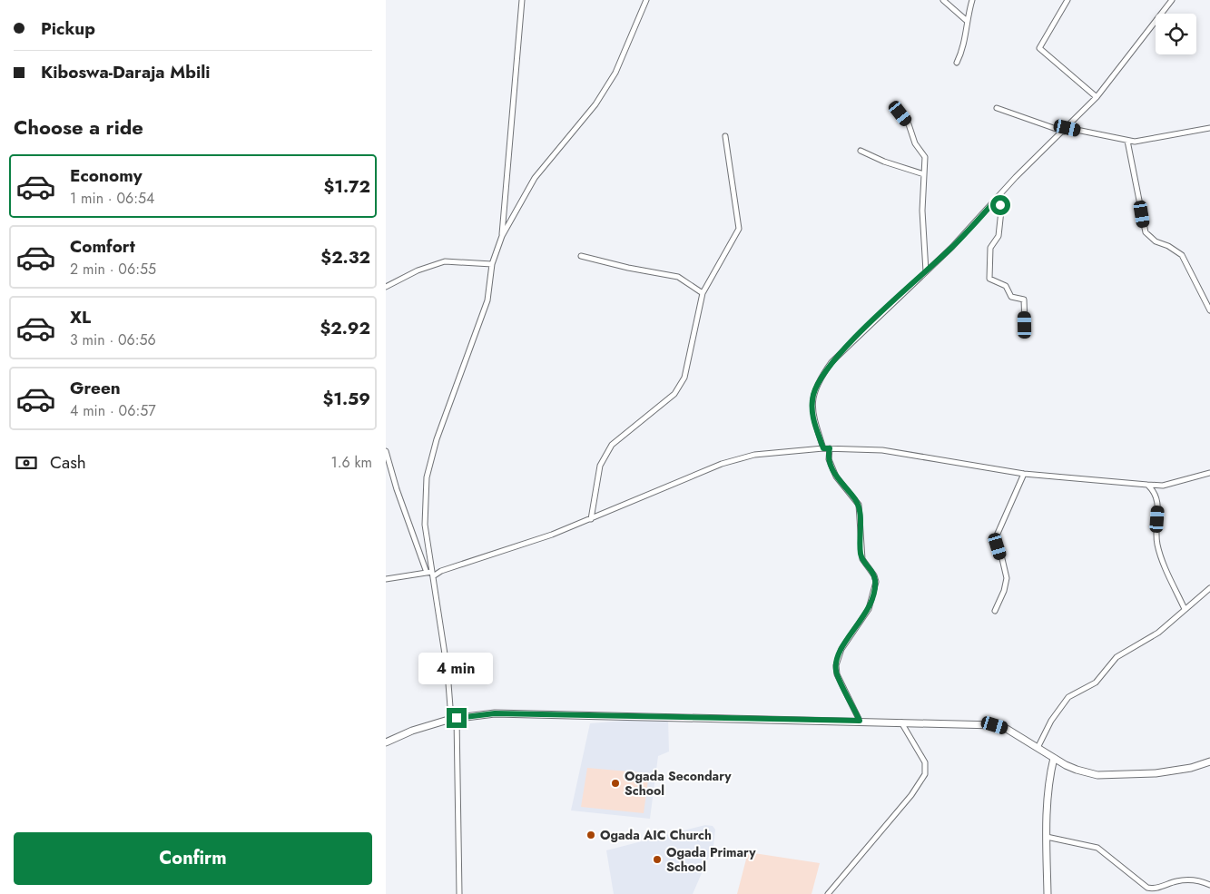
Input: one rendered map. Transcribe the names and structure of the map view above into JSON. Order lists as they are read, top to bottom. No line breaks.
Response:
{"places":["Ogada Secondary School","Ogada AIC Church","Ogada Primary School"],"page":{"banner":["Pickup","Kiboswa-Daraja Mbili"],"heading":"Choose a ride","list":[{"name":"Economy","note":"1 min · 06:54","value":"$1.72"},{"name":"Comfort","note":"2 min · 06:55","value":"$2.32"},{"name":"XL","note":"3 min · 06:56","value":"$2.92"},{"name":"Green","note":"4 min · 06:57","value":"$1.59"}],"pay":["Cash","1.6 km"],"bubble":"4 min","buttons":"Confirm"}}
